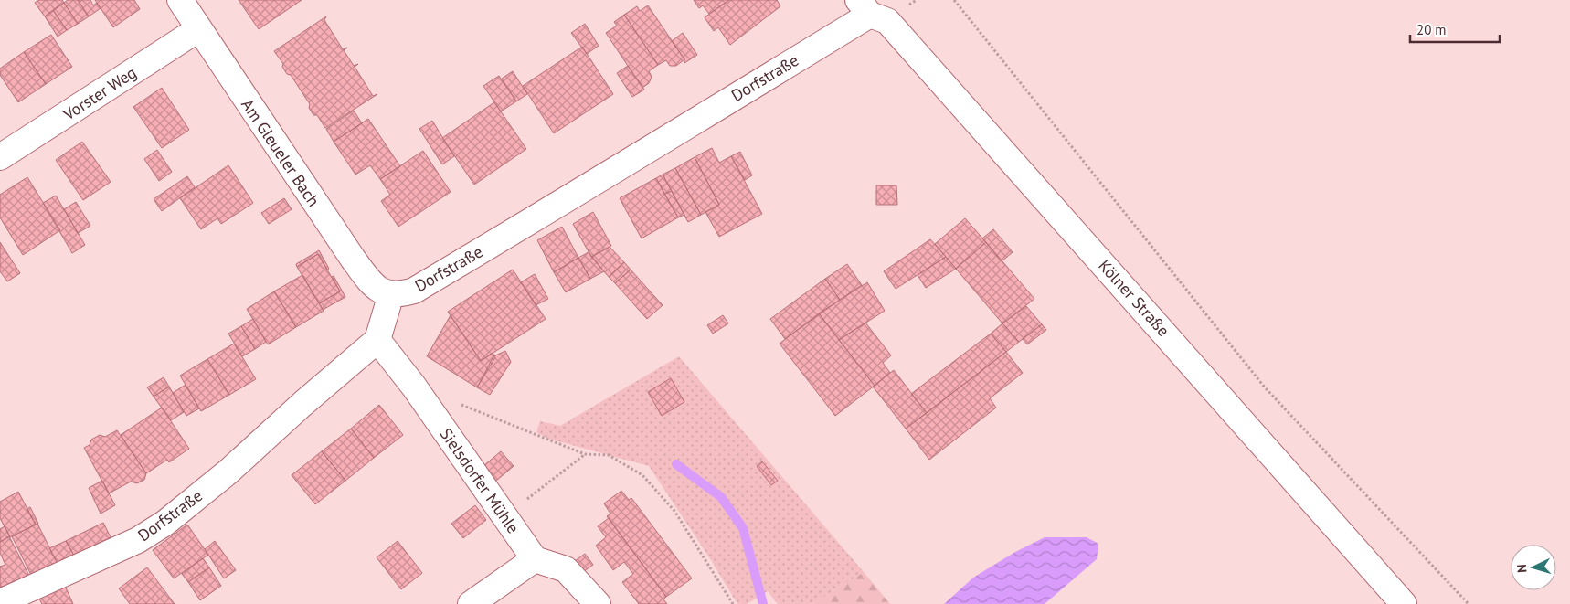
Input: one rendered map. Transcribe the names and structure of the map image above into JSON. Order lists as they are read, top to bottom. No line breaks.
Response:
{"streets":{"street":["Dorfstraße","Vorster Weg","Am Gleueler Bach","Kölner Straße","Sielsdorfer Mühle"]},"crossings":[["Dorfstraße","Am Gleueler Bach"],["Dorfstraße","Kölner Straße"],["Dorfstraße","Sielsdorfer Mühle"],["Vorster Weg","Am Gleueler Bach"]],"scale_bar":"20 m","north":"left"}
